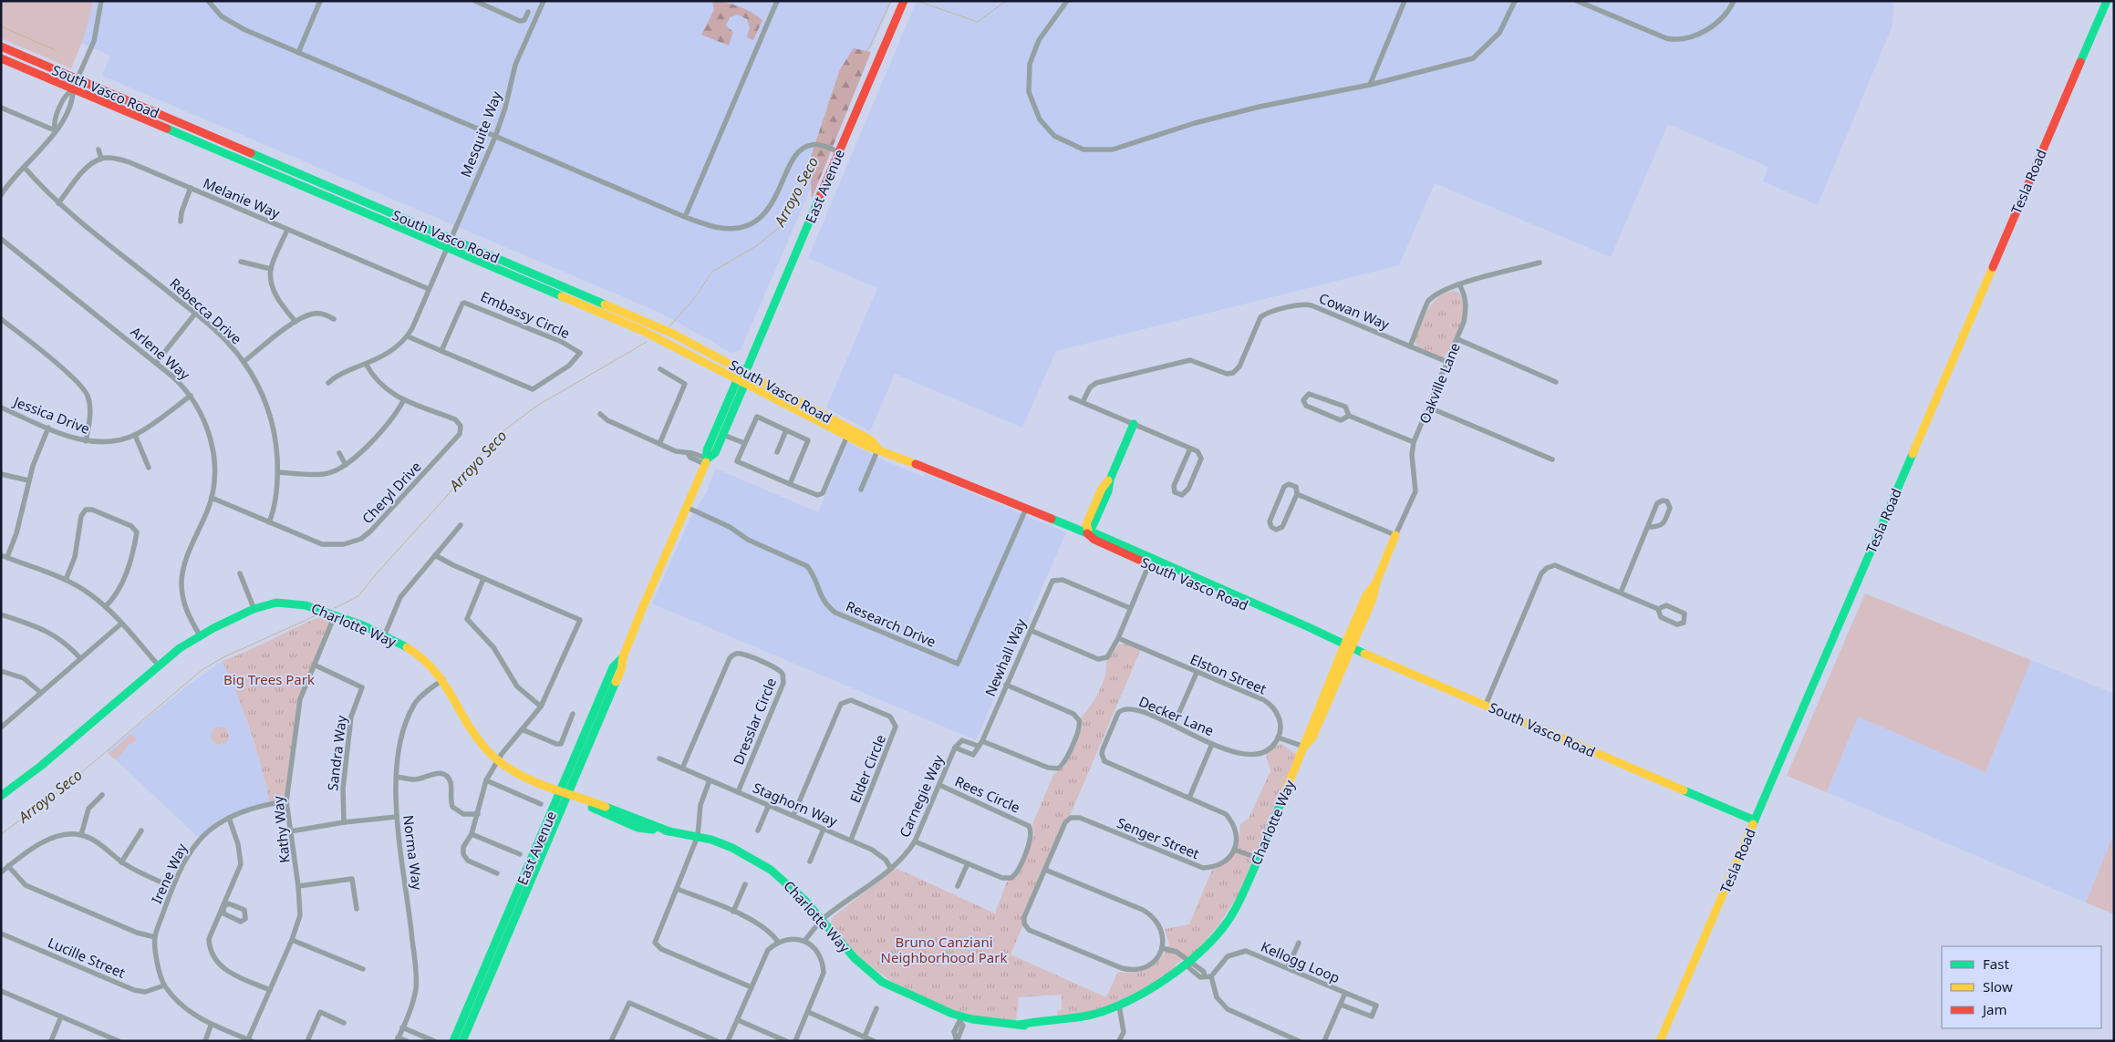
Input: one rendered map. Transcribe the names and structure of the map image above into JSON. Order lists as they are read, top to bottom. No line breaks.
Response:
{"streets":{"main road":["South Vasco Road","Tesla Road","East Avenue","Oakville Lane","Charlotte Way"],"street":["Mesquite Way","Melanie Way","Rebecca Drive","Cowan Way","Embassy Circle","Arlene Way","Jessica Drive","Cheryl Drive","Research Drive","Newhall Way","Elston Street","Decker Lane","Dresslar Circle","Sandra Way","Elder Circle","Rees Circle","Carnegie Way","Staghorn Way","Kathy Way","Senger Street","Norma Way","Irene Way","Lucille Street","Kellogg Loop"]},"crossings":[["South Vasco Road","Mesquite Way"],["South Vasco Road","Tesla Road"],["South Vasco Road","East Avenue"],["South Vasco Road","Oakville Lane"],["South Vasco Road","Research Drive"],["South Vasco Road","Charlotte Way"],["Mesquite Way","Melanie Way"],["Mesquite Way","Embassy Circle"],["East Avenue","Research Drive"],["East Avenue","Charlotte Way"],["Rebecca Drive","Cheryl Drive"],["Cowan Way","Oakville Lane"],["Arlene Way","Jessica Drive"],["Arlene Way","Cheryl Drive"],["Arlene Way","Charlotte Way"],["Oakville Lane","Charlotte Way"],["Charlotte Way","Carnegie Way"],["Charlotte Way","Kathy Way"],["Charlotte Way","Norma Way"],["Newhall Way","Carnegie Way"],["Elston Street","Decker Lane"],["Decker Lane","Senger Street"],["Dresslar Circle","Staghorn Way"],["Sandra Way","Kathy Way"],["Elder Circle","Staghorn Way"],["Rees Circle","Carnegie Way"],["Carnegie Way","Staghorn Way"],["Kathy Way","Irene Way"],["Irene Way","Lucille Street"]],"water":["Arroyo Seco"],"parks":["Big Trees Park","Bruno Canziani Neighborhood Park"],"legend":["Fast","Slow","Jam"]}
